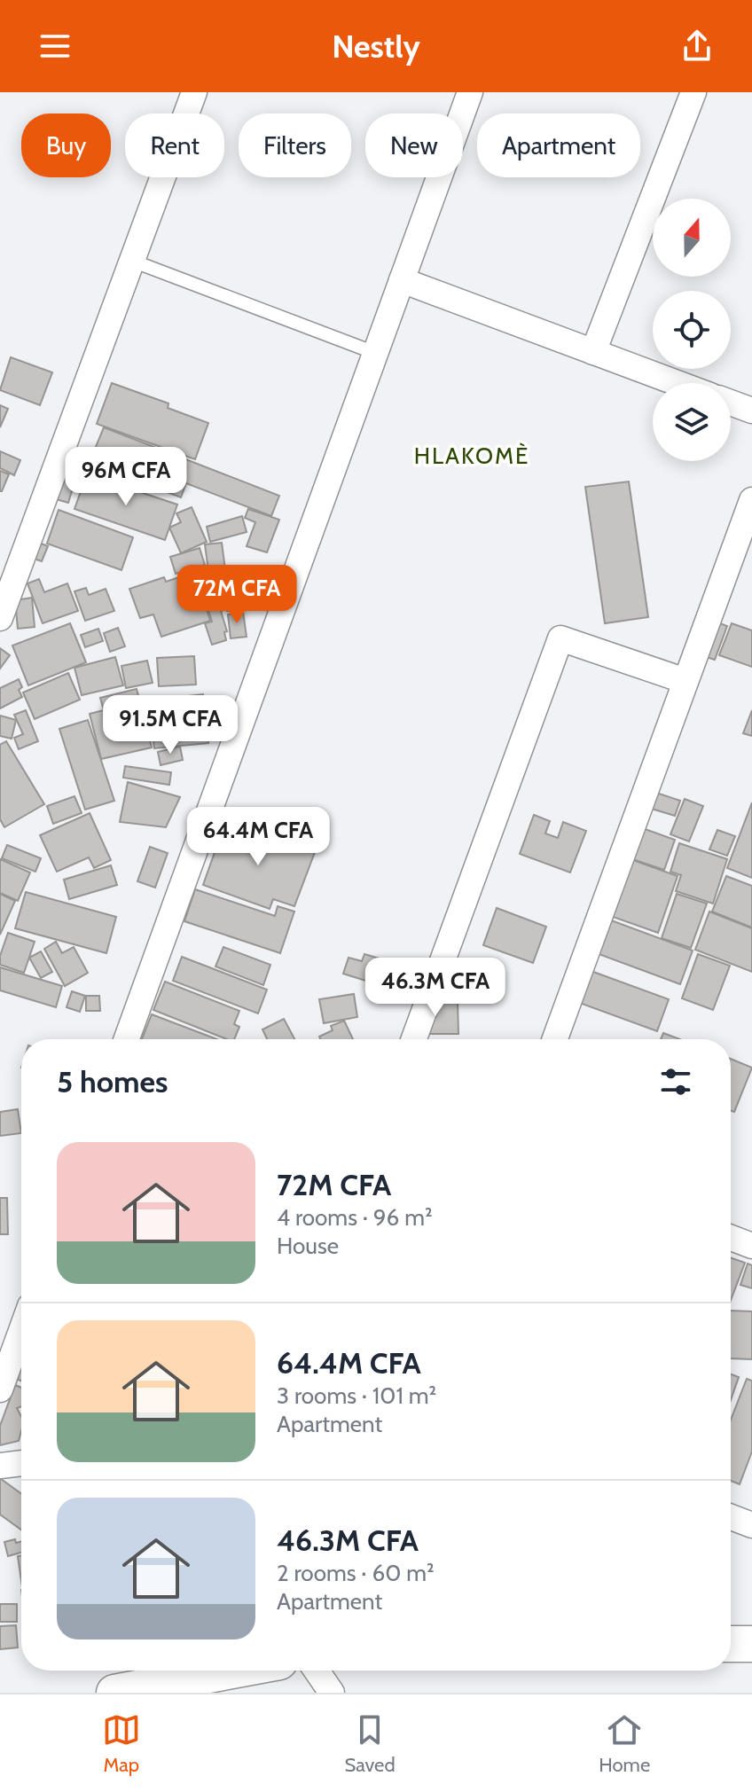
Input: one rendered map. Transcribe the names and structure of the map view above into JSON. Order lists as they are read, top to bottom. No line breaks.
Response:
{"districts":["HLAKOMÈ"],"north":"top","page":{"header":"Nestly","chip":["Buy","Rent","Filters","New","Apartment"],"price":["96M CFA","72M CFA","91.5M CFA","64.4M CFA","46.3M CFA"],"heading":"5 homes","list":[{"name":"72M CFA","note":"4 rooms · 96 m² · House"},{"name":"64.4M CFA","note":"3 rooms · 101 m² · Apartment"},{"name":"46.3M CFA","note":"2 rooms · 60 m² · Apartment"}],"tabs":["Map","Saved","Home"]}}
